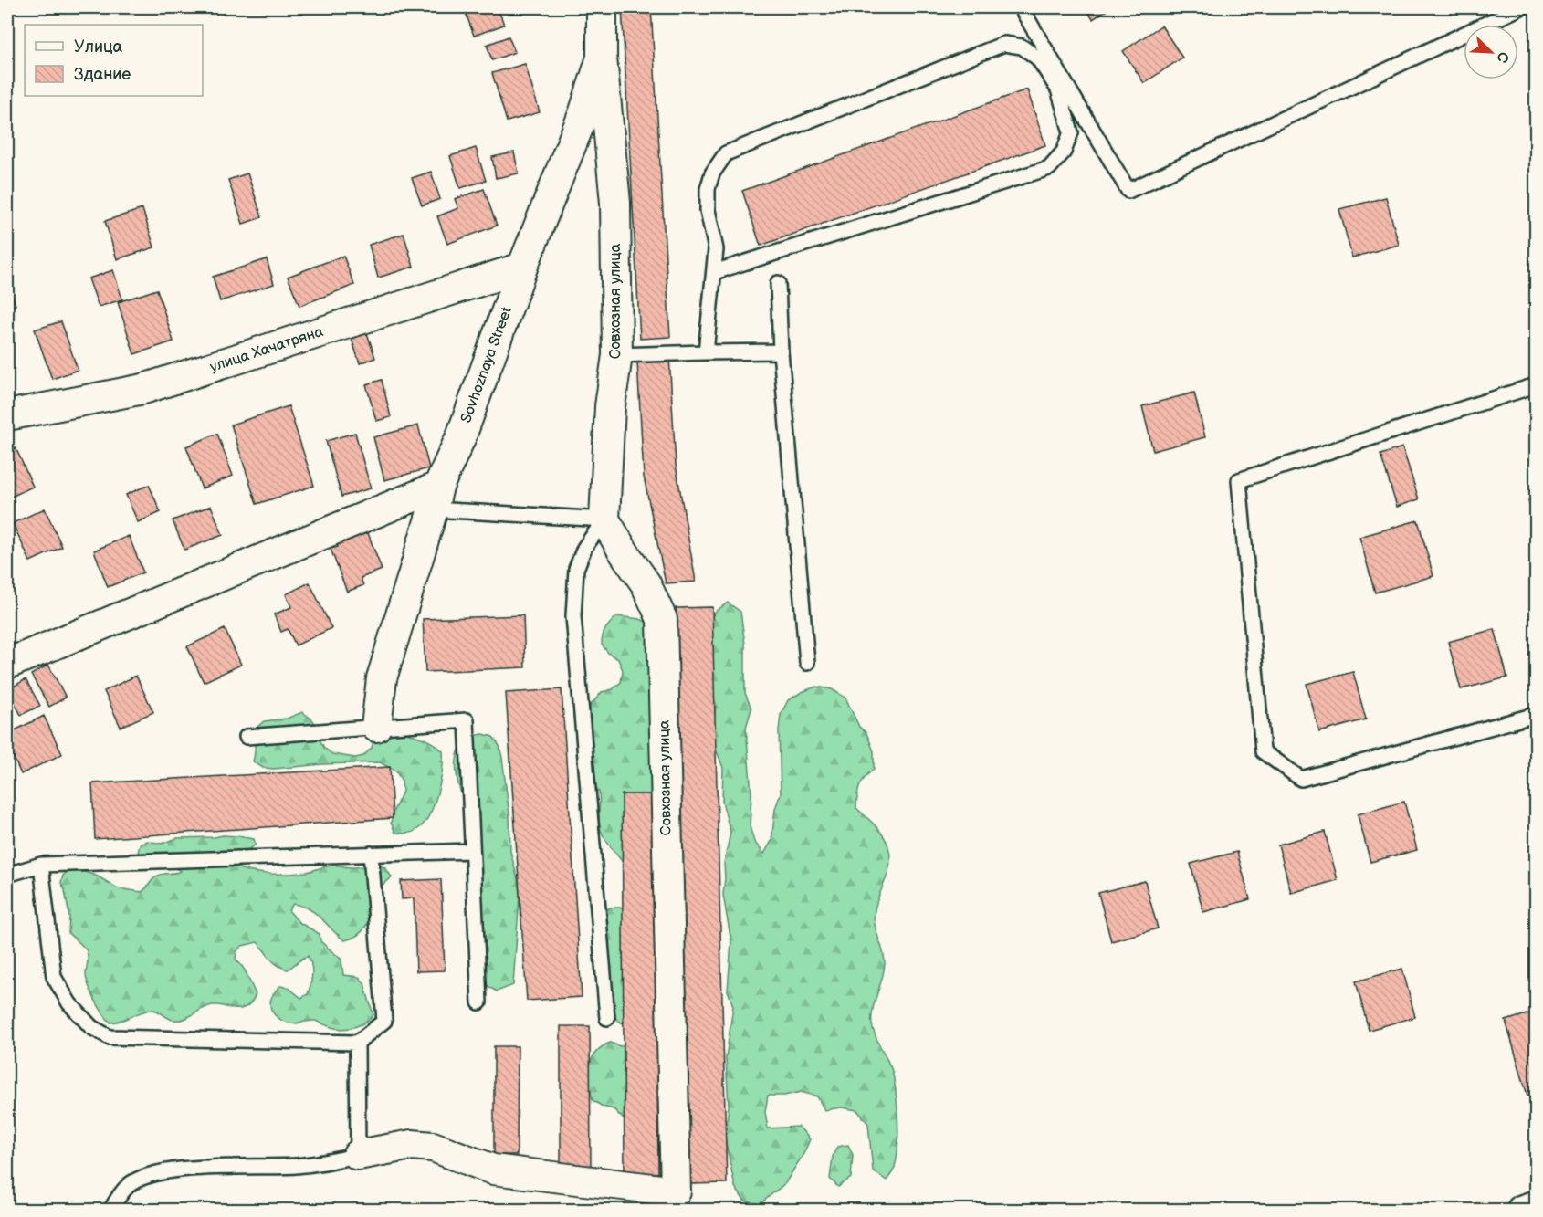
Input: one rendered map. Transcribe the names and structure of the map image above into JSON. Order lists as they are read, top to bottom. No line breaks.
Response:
{"streets":{"street":["Совхозная улица","улица Хачатряна","Sovhoznaya Street"]},"crossings":[["Совхозная улица","Sovhoznaya Street"],["улица Хачатряна","Sovhoznaya Street"]],"legend":["Улица","Здание"],"north":"bottom right"}
